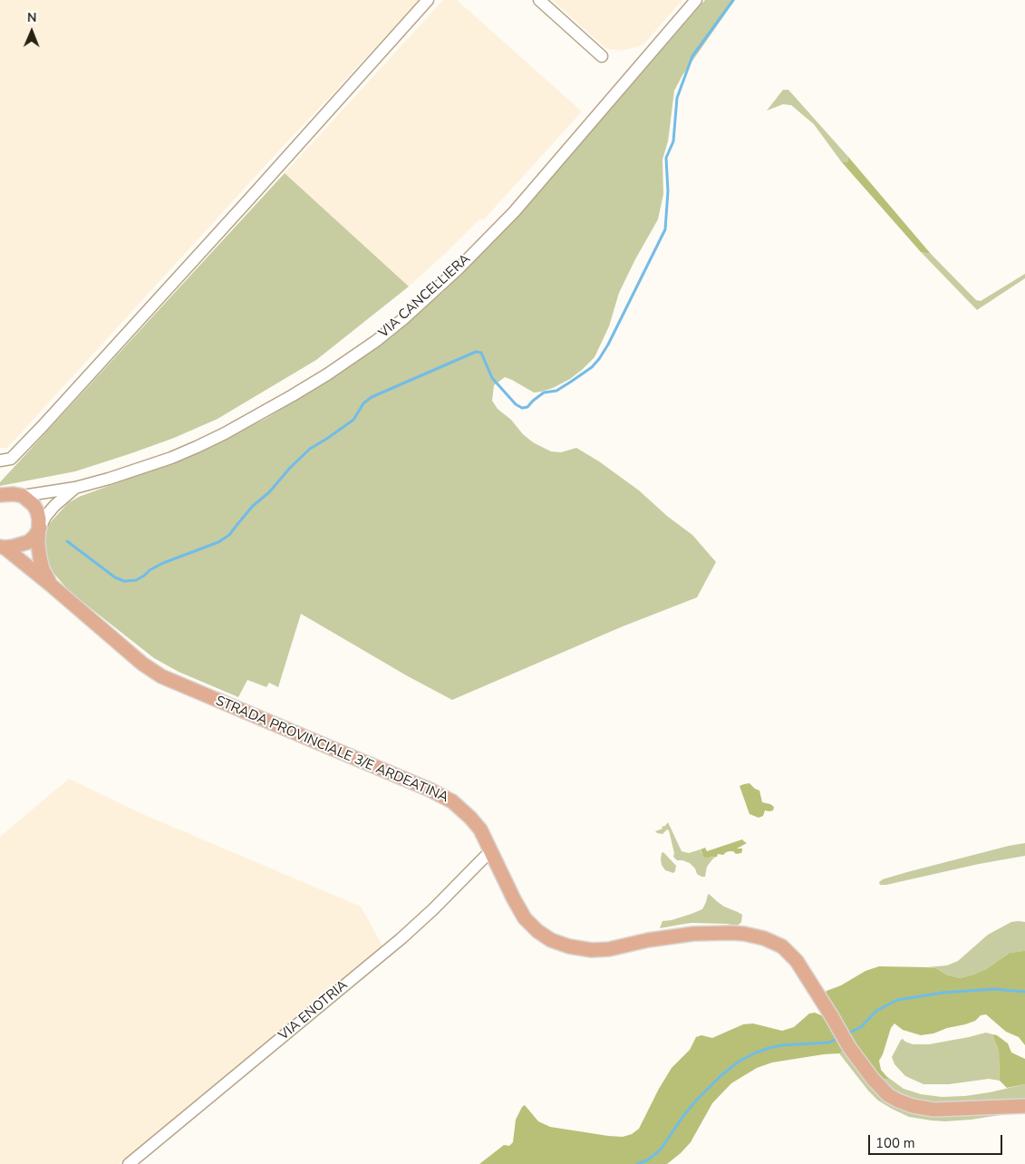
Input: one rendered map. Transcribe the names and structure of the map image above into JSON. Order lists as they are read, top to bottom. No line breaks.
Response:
{"streets":{"main road":["STRADA PROVINCIALE 3/E ARDEATINA"],"street":["VIA CANCELLIERA","VIA ENOTRIA"]},"crossings":[["STRADA PROVINCIALE 3/E ARDEATINA","VIA ENOTRIA"]],"scale_bar":"100 m","north":"top"}
